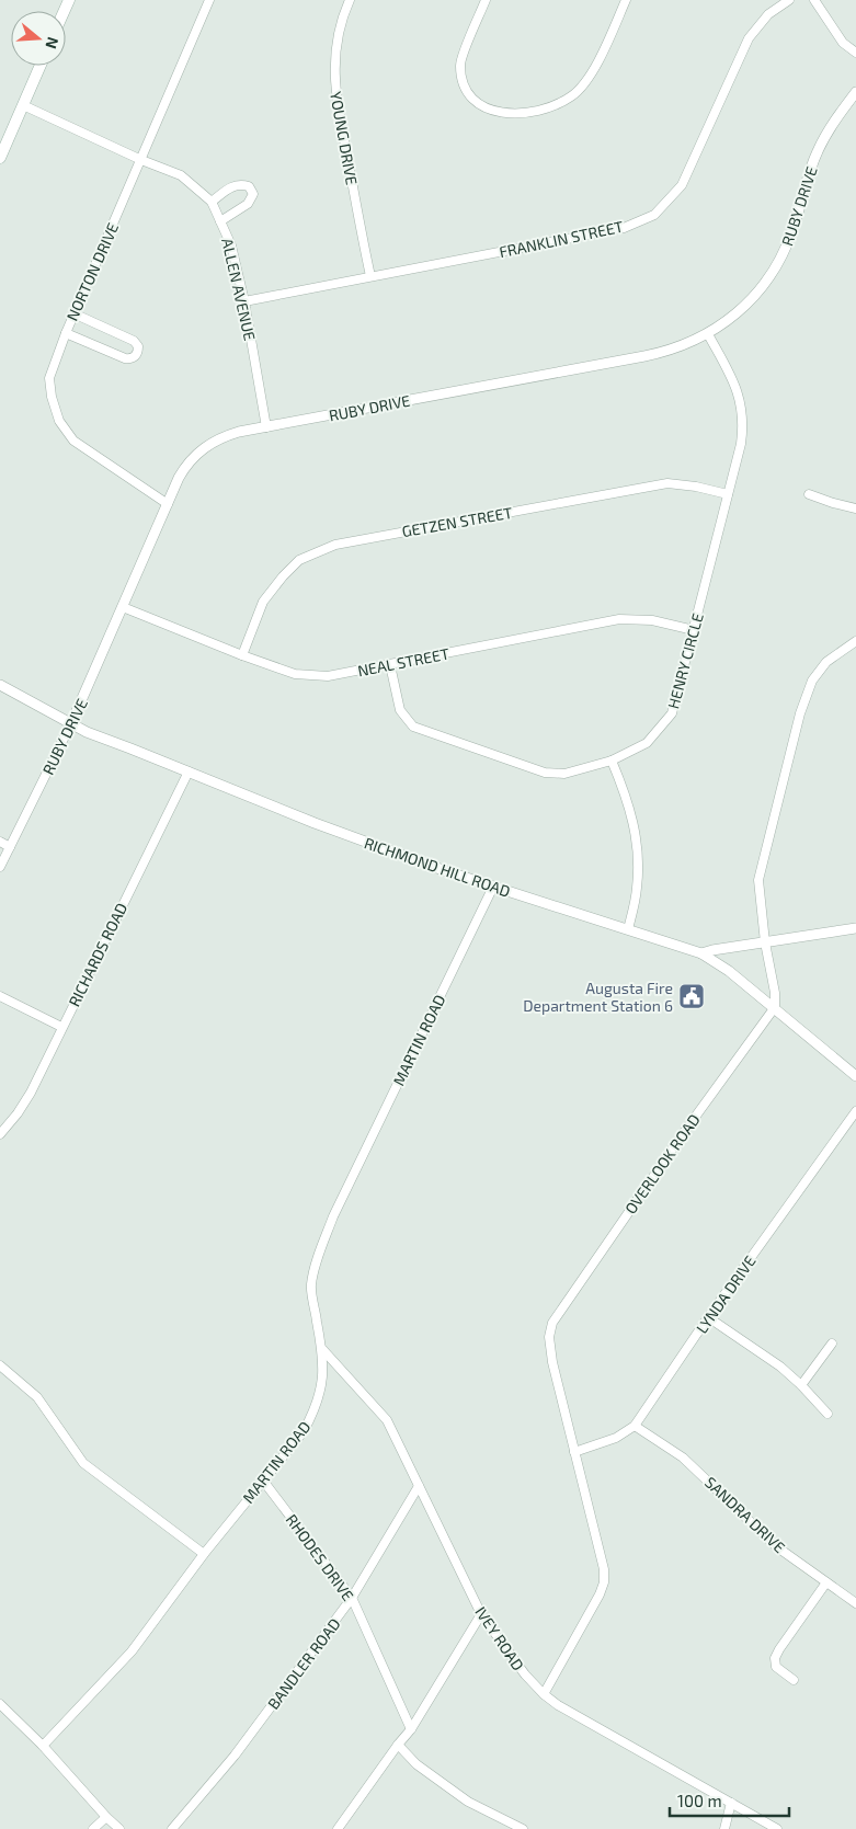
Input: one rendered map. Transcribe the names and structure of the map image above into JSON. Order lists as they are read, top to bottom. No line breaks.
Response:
{"streets":{"street":["YOUNG DRIVE","RUBY DRIVE","FRANKLIN STREET","NORTON DRIVE","ALLEN AVENUE","GETZEN STREET","HENRY CIRCLE","NEAL STREET","RICHMOND HILL ROAD","RICHARDS ROAD","MARTIN ROAD","OVERLOOK ROAD","LYNDA DRIVE","SANDRA DRIVE","RHODES DRIVE","IVEY ROAD","BANDLER ROAD"]},"crossings":[["YOUNG DRIVE","FRANKLIN STREET"],["RUBY DRIVE","NORTON DRIVE"],["RUBY DRIVE","ALLEN AVENUE"],["RUBY DRIVE","HENRY CIRCLE"],["RUBY DRIVE","NEAL STREET"],["RUBY DRIVE","RICHMOND HILL ROAD"],["FRANKLIN STREET","ALLEN AVENUE"],["NORTON DRIVE","ALLEN AVENUE"],["GETZEN STREET","HENRY CIRCLE"],["GETZEN STREET","NEAL STREET"],["HENRY CIRCLE","NEAL STREET"],["RICHMOND HILL ROAD","RICHARDS ROAD"],["RICHMOND HILL ROAD","MARTIN ROAD"],["RICHMOND HILL ROAD","OVERLOOK ROAD"],["MARTIN ROAD","RHODES DRIVE"],["MARTIN ROAD","IVEY ROAD"],["OVERLOOK ROAD","LYNDA DRIVE"],["OVERLOOK ROAD","IVEY ROAD"],["LYNDA DRIVE","SANDRA DRIVE"],["RHODES DRIVE","BANDLER ROAD"],["IVEY ROAD","BANDLER ROAD"]],"places":{"public building":["Augusta Fire Department Station 6"]},"scale_bar":"100 m","north":"right"}
